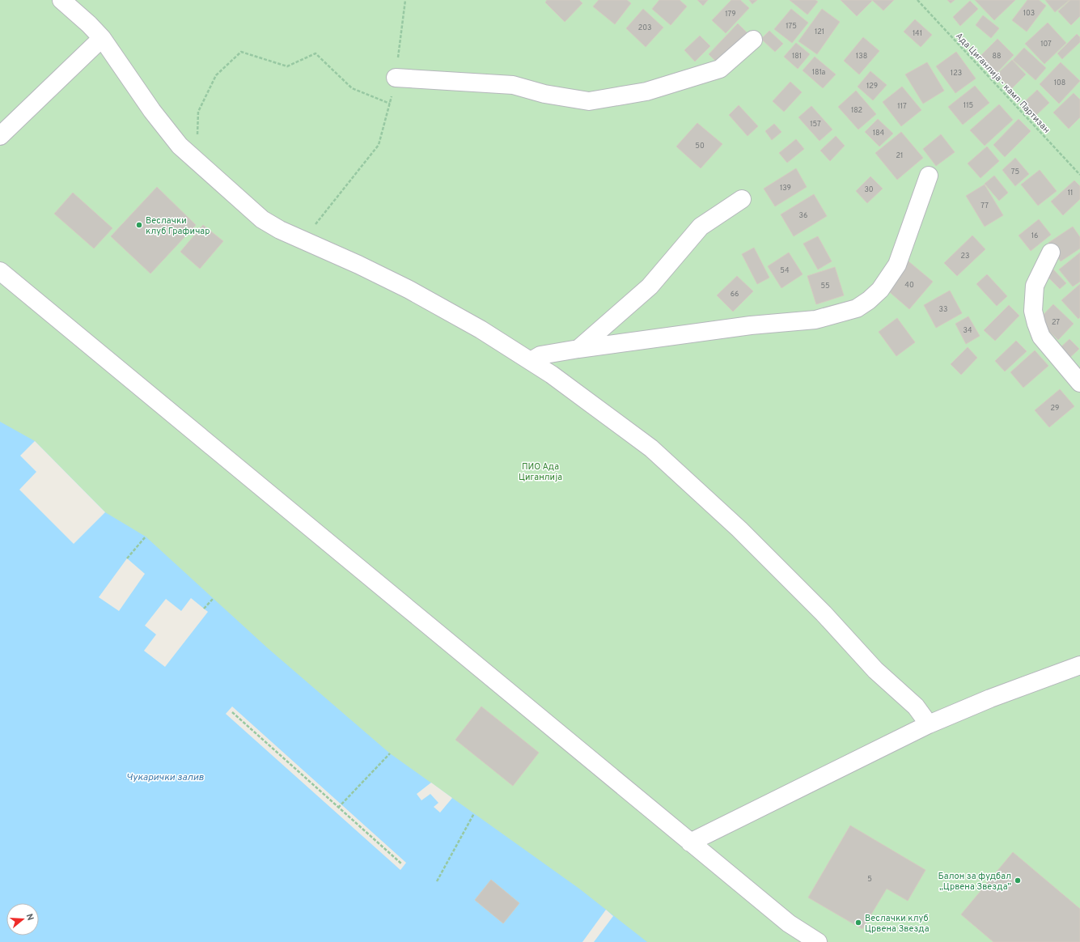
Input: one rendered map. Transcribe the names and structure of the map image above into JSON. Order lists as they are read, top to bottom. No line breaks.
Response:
{"streets":{"path":["Ада Циганлија - камп Партизан"]},"water":["Чукарички залив"],"parks":["ПИО Ада Циганлија"],"places":["Веслачки клуб Графичар","Балон за фудбал „Црвена Звезда”","Веслачки клуб Црвена Звезда"],"house_numbers":["103","179","175","203","121","141","107","181","138","88","181a","123","108","129","115","117","182","157","184","50","21","75","139","30","11","77","36","16","23","54","40","55","66","33","27","34","29","5"],"north":"right"}
